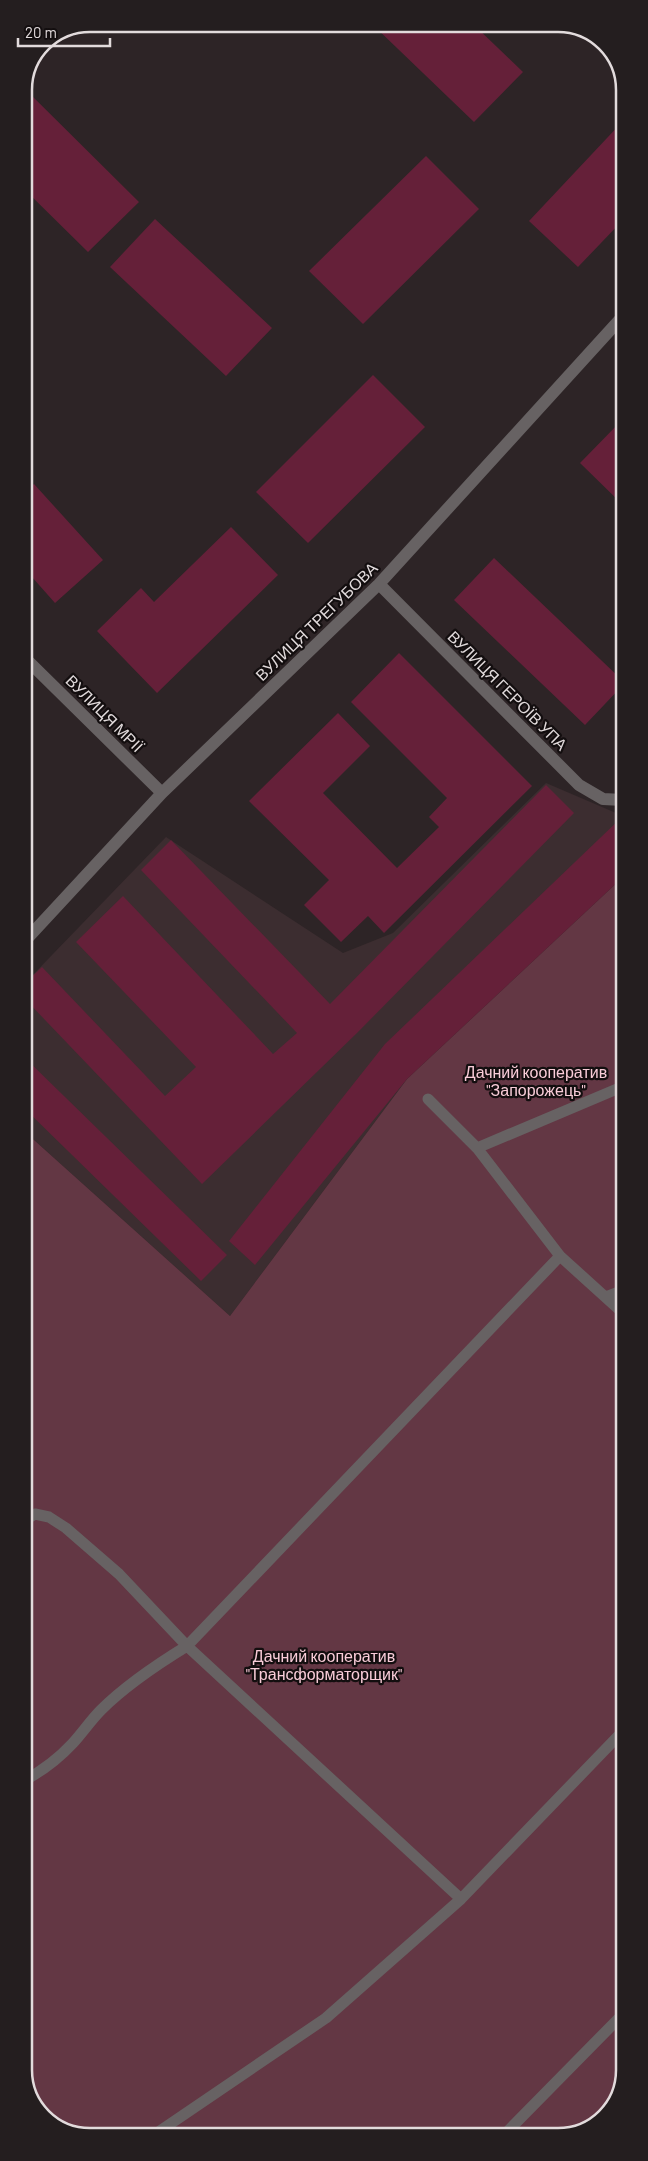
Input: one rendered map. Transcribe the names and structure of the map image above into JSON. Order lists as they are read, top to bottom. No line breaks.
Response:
{"streets":{"street":["ВУЛИЦЯ ТРЕГУБОВА","ВУЛИЦЯ ГЕРОЇВ УПА","ВУЛИЦЯ МРІЇ"]},"crossings":[["ВУЛИЦЯ ТРЕГУБОВА","ВУЛИЦЯ ГЕРОЇВ УПА"],["ВУЛИЦЯ ТРЕГУБОВА","ВУЛИЦЯ МРІЇ"]],"parks":["Дачний кооператив \"Запорожець\"","Дачний кооператив \"Трансформаторщик\""],"scale_bar":"20 m"}
